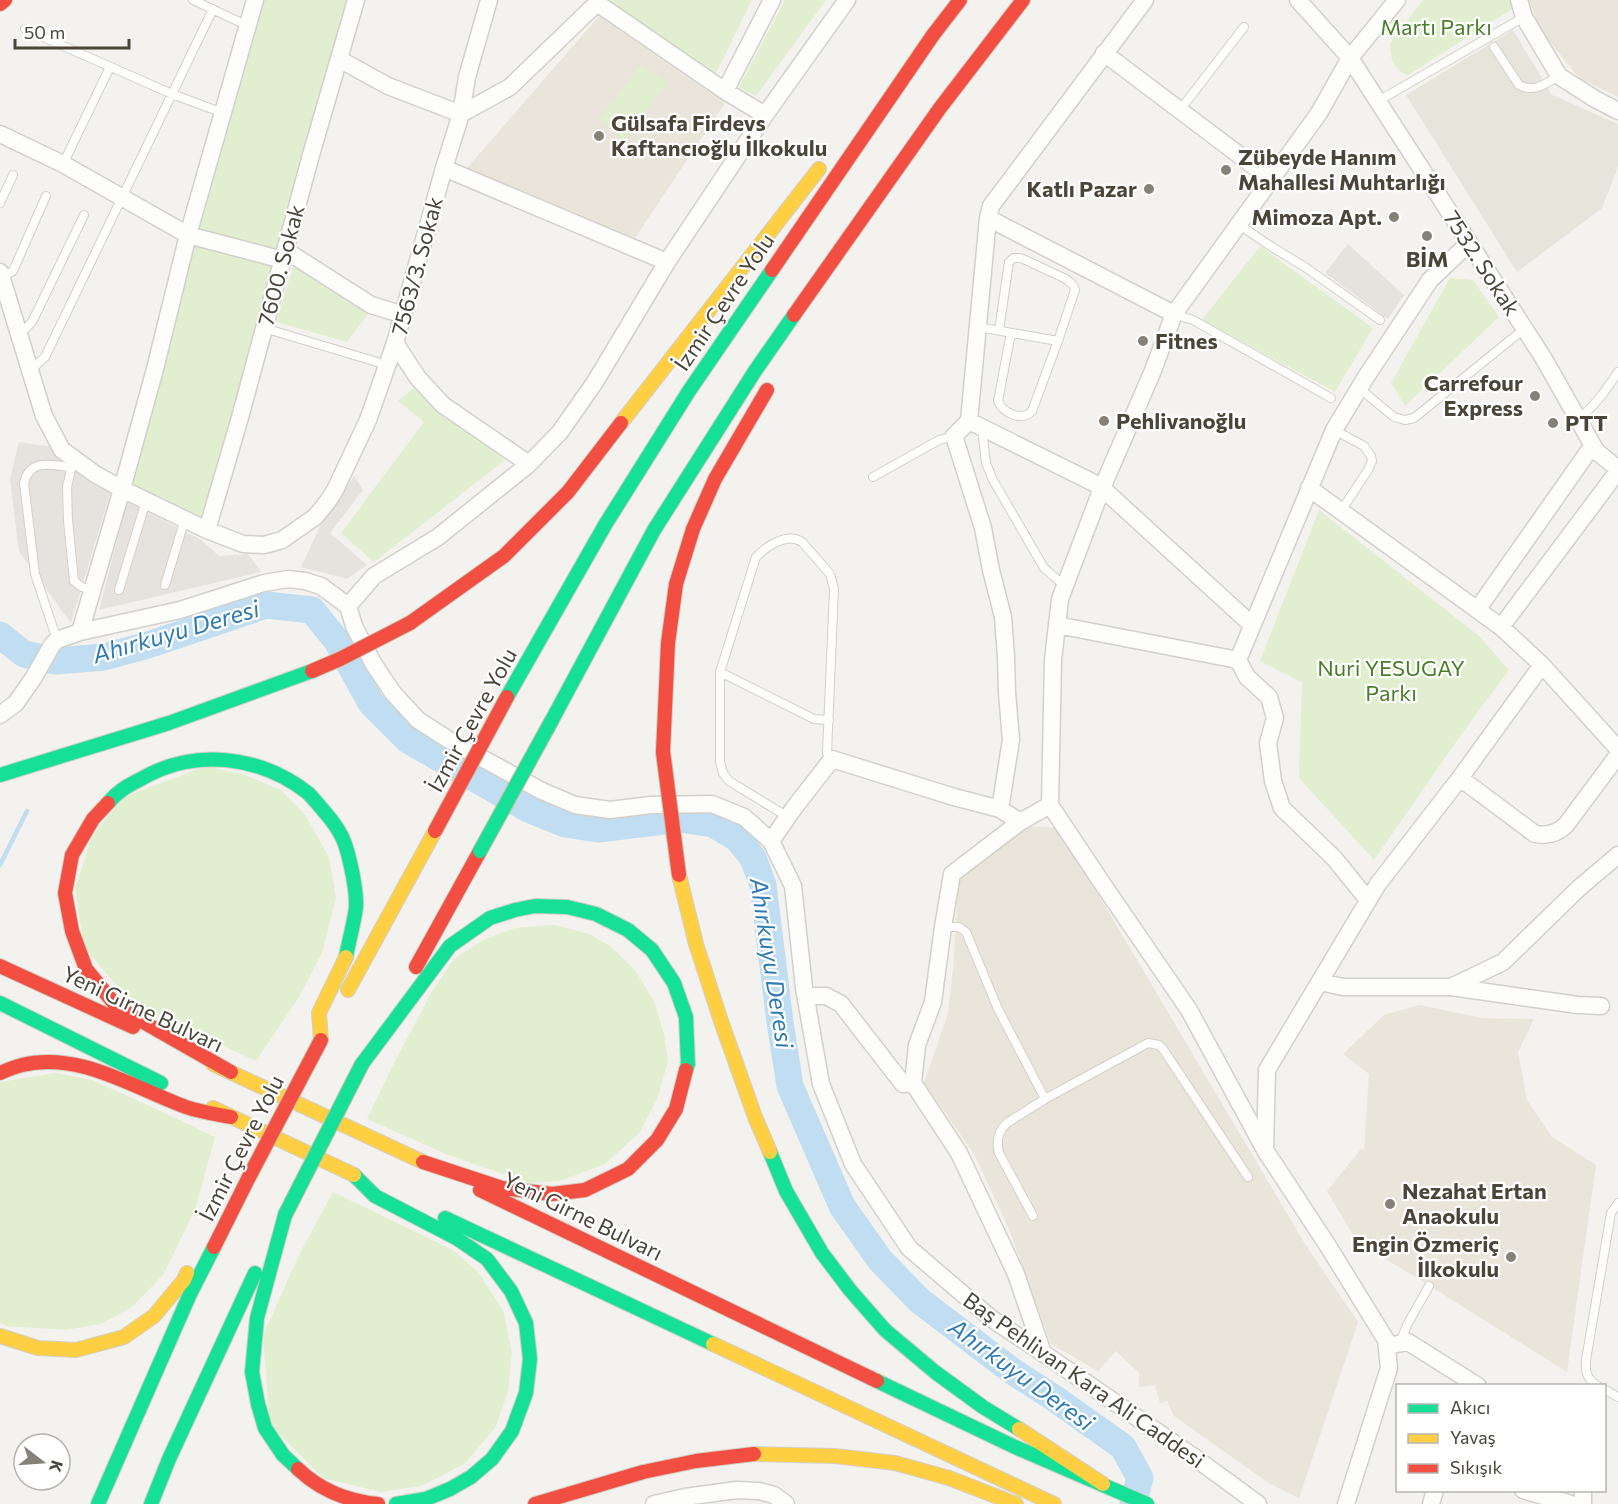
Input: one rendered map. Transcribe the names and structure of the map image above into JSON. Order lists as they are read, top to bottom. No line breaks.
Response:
{"streets":{"main road":["İzmir Çevre Yolu","Yeni Girne Bulvarı"],"street":["7532. Sokak","7600. Sokak","7563/3. Sokak","Baş Pehlivan Kara Ali Caddesi"]},"water":["Ahırkuyu Deresi"],"parks":["Martı Parkı","Nuri YESUGAY Parkı"],"places":["Gülsafa Firdevs Kaftancıoğlu İlkokulu","Zübeyde Hanım Mahallesi Muhtarlığı","Katlı Pazar","Mimoza Apt.","BİM","Fitnes","Carrefour Express","Pehlivanoğlu","PTT","Nezahat Ertan Anaokulu","Engin Özmeriç İlkokulu"],"legend":["Akıcı","Yavaş","Sıkışık"],"scale_bar":"50 m","north":"right"}
